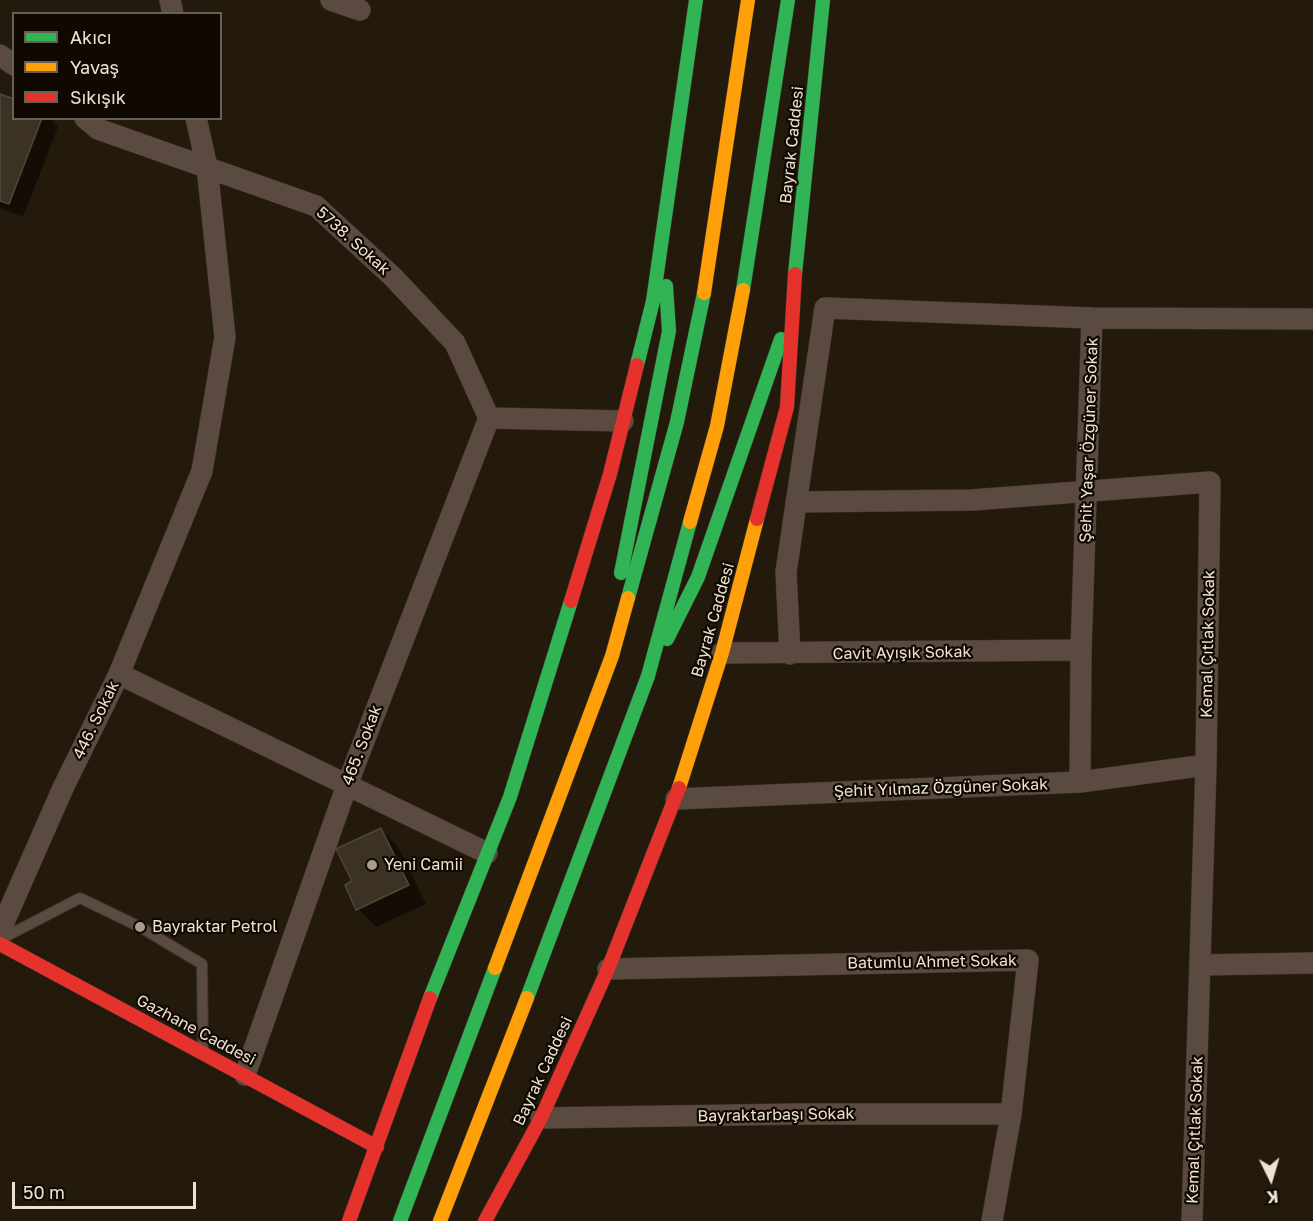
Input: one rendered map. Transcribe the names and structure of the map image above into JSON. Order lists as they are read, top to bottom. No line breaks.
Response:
{"streets":{"main road":["Bayrak Caddesi","Gazhane Caddesi"],"street":["5738. Sokak","Şehit Yaşar Özgüner Sokak","Kemal Çıtlak Sokak","Cavit Ayışık Sokak","446. Sokak","465. Sokak","Şehit Yılmaz Özgüner Sokak","Batumlu Ahmet Sokak","Bayraktarbaşı Sokak"]},"crossings":[["Bayrak Caddesi","Cavit Ayışık Sokak"],["Bayrak Caddesi","Şehit Yılmaz Özgüner Sokak"],["Bayrak Caddesi","Batumlu Ahmet Sokak"],["Bayrak Caddesi","Bayraktarbaşı Sokak"],["5738. Sokak","465. Sokak"],["Şehit Yaşar Özgüner Sokak","Kemal Çıtlak Sokak"],["Şehit Yaşar Özgüner Sokak","Cavit Ayışık Sokak"],["Şehit Yaşar Özgüner Sokak","Şehit Yılmaz Özgüner Sokak"],["Kemal Çıtlak Sokak","Şehit Yılmaz Özgüner Sokak"],["446. Sokak","465. Sokak"],["465. Sokak","Gazhane Caddesi"],["Batumlu Ahmet Sokak","Bayraktarbaşı Sokak"]],"places":["Yeni Camii","Bayraktar Petrol"],"legend":["Akıcı","Yavaş","Sıkışık"],"scale_bar":"50 m","north":"bottom"}
